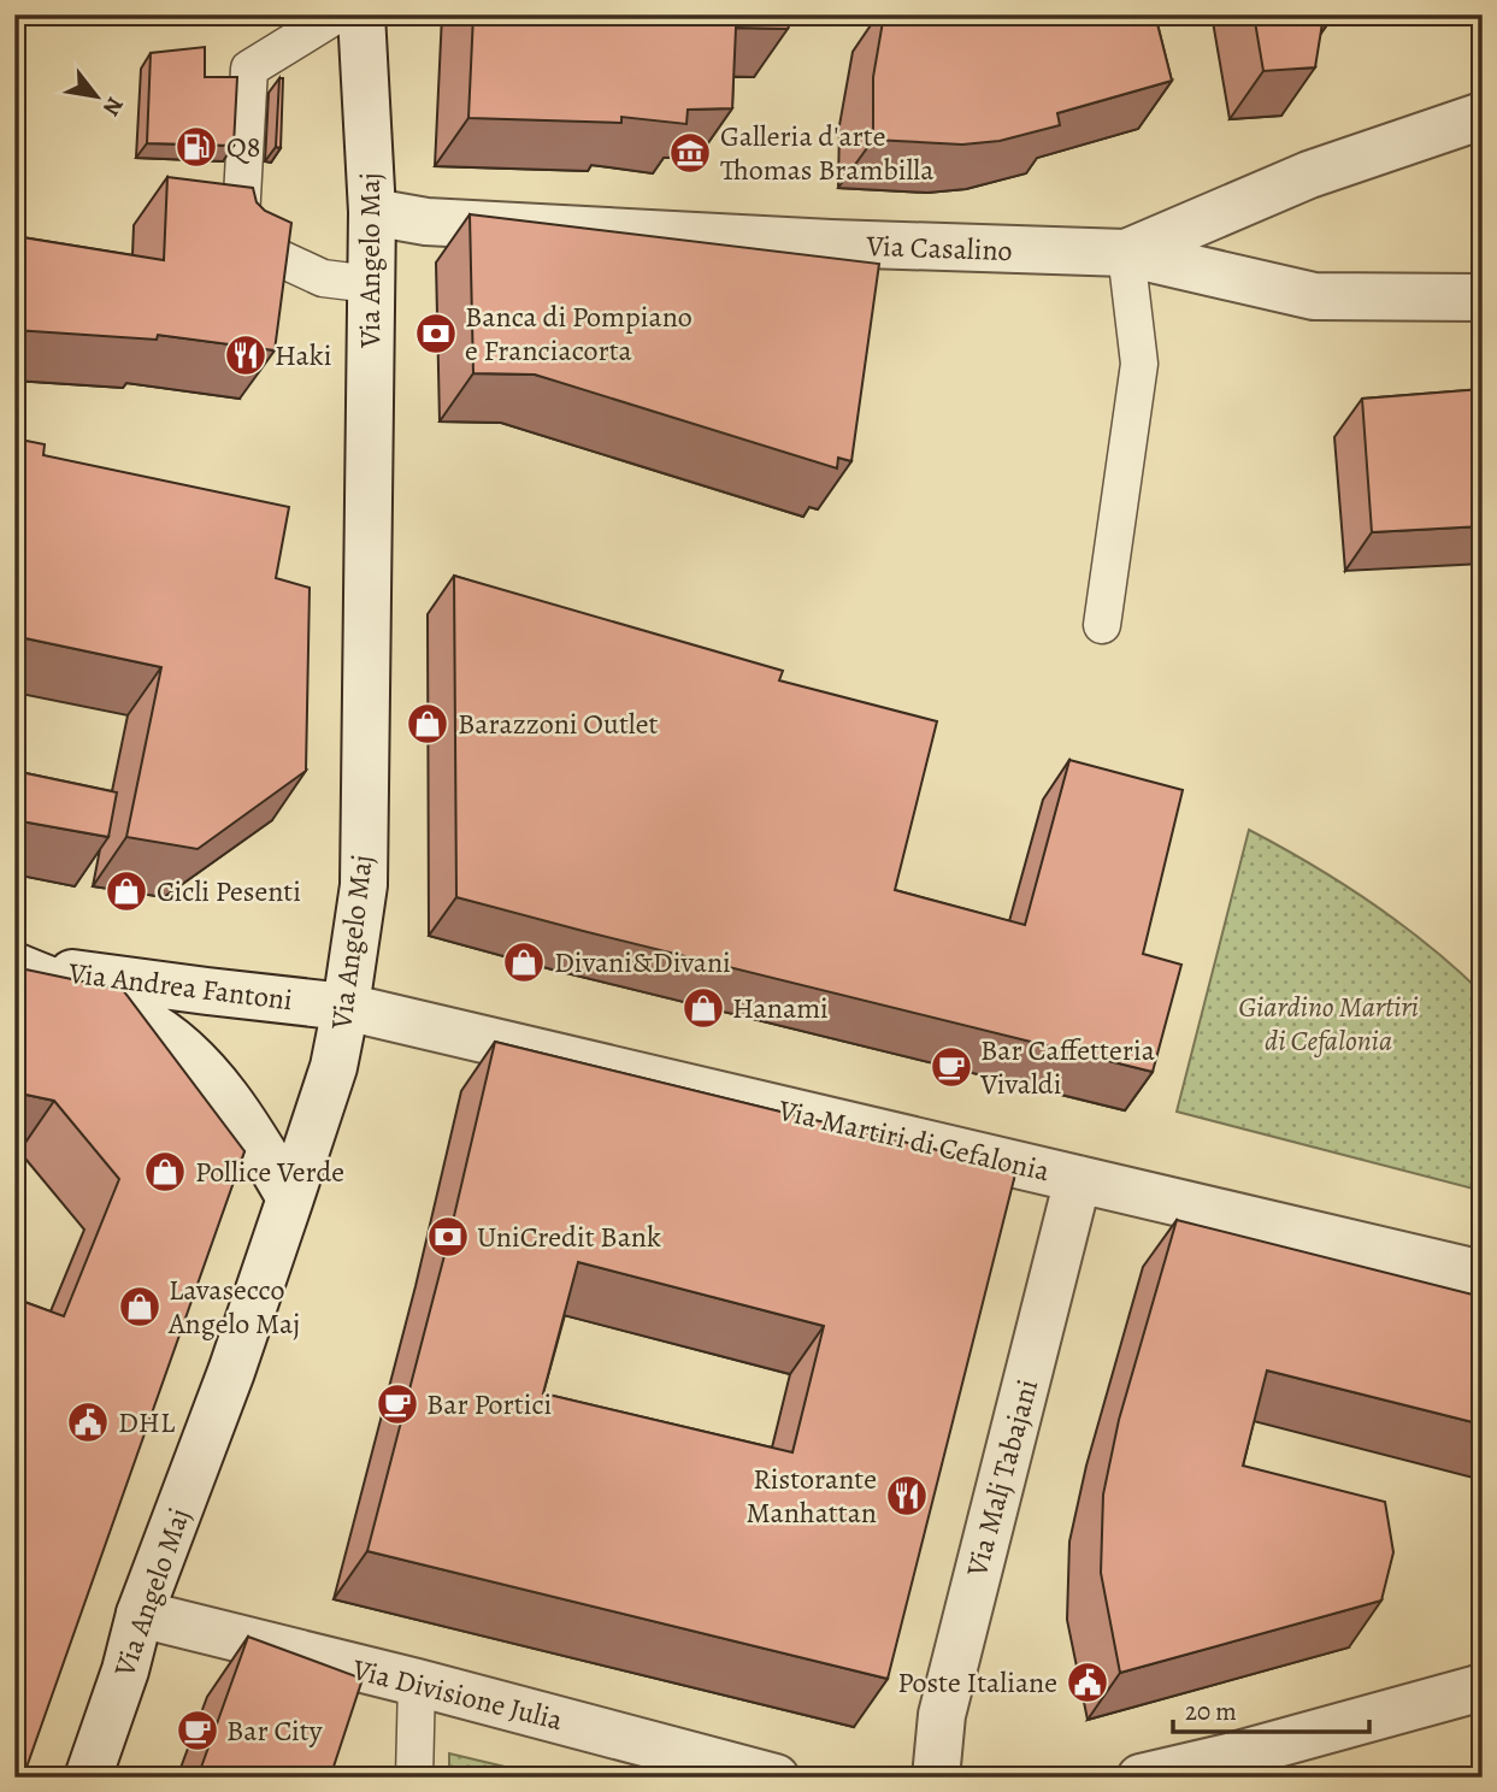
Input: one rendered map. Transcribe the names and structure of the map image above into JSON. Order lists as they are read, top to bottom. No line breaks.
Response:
{"streets":{"street":["Via Casalino","Via Angelo Maj","Via Andrea Fantoni","Via Martiri di Cefalonia","Via Malj Tabajani","Via Divisione Julia"]},"crossings":[["Via Casalino","Via Angelo Maj"],["Via Angelo Maj","Via Andrea Fantoni"],["Via Angelo Maj","Via Martiri di Cefalonia"],["Via Angelo Maj","Via Divisione Julia"],["Via Andrea Fantoni","Via Martiri di Cefalonia"],["Via Martiri di Cefalonia","Via Malj Tabajani"]],"parks":["Giardino Martiri di Cefalonia"],"places":{"fuel station":["Q8"],"museum":["Galleria d'arte Thomas Brambilla"],"bank":["Banca di Pompiano e Franciacorta","UniCredit Bank"],"restaurant":["Haki","Ristorante Manhattan"],"shop":["Barazzoni Outlet","Cicli Pesenti","Divani&Divani","Hanami","Pollice Verde","Lavasecco Angelo Maj"],"cafe":["Bar Caffetteria Vivaldi","Bar Portici","Bar City"],"public building":["DHL","Poste Italiane"]},"scale_bar":"20 m","north":"bottom right"}
